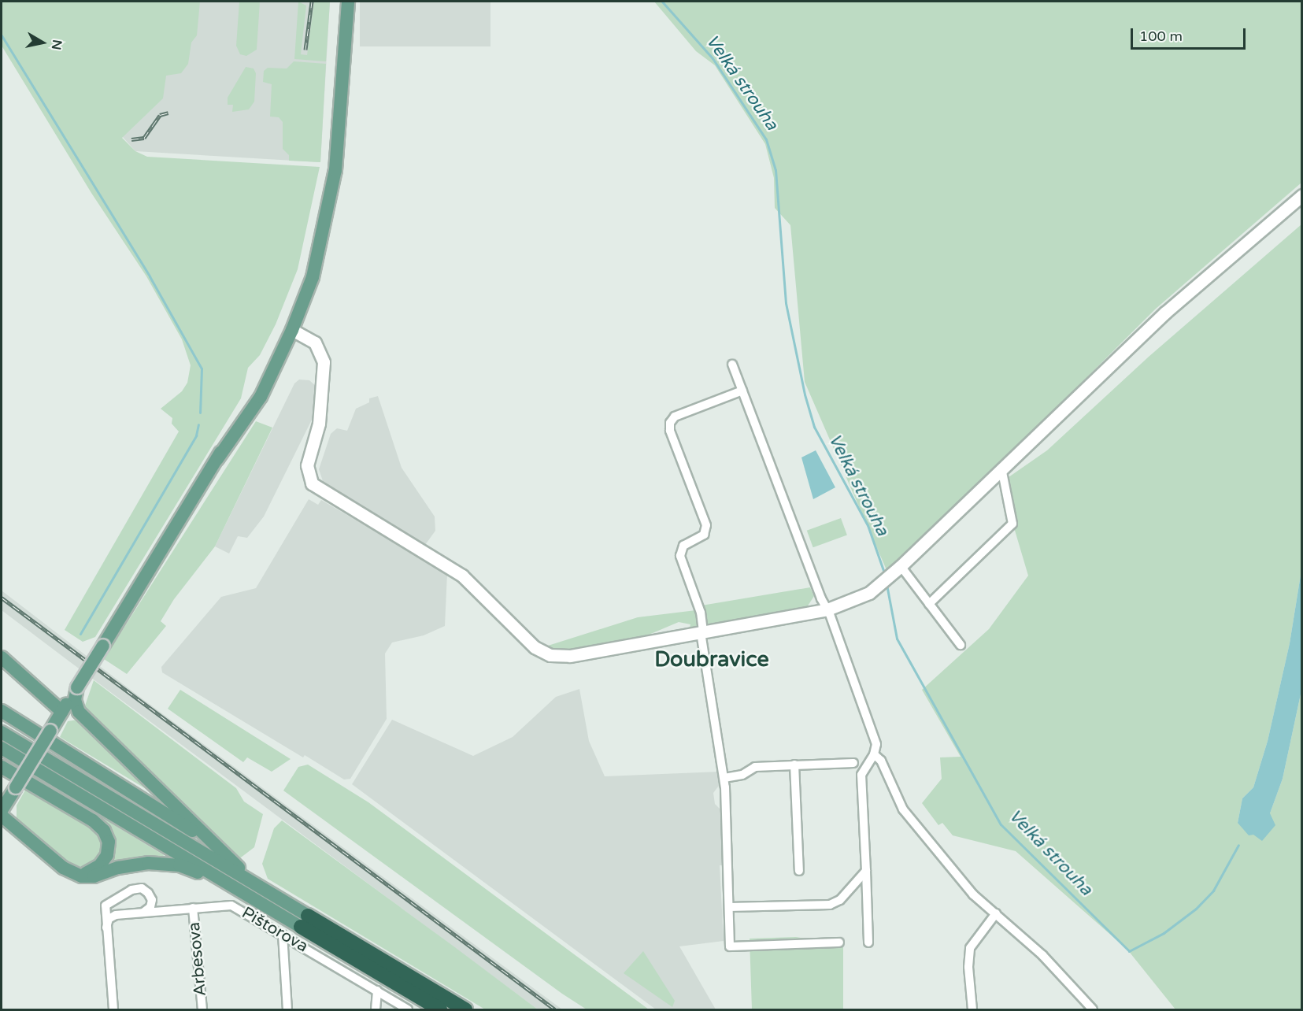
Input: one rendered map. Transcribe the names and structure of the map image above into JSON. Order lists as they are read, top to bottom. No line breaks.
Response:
{"streets":{"street":["Pištorova","Arbesova"]},"crossings":[["Pištorova","Arbesova"]],"districts":["Doubravice"],"water":["Velká strouha"],"scale_bar":"100 m","north":"right"}
